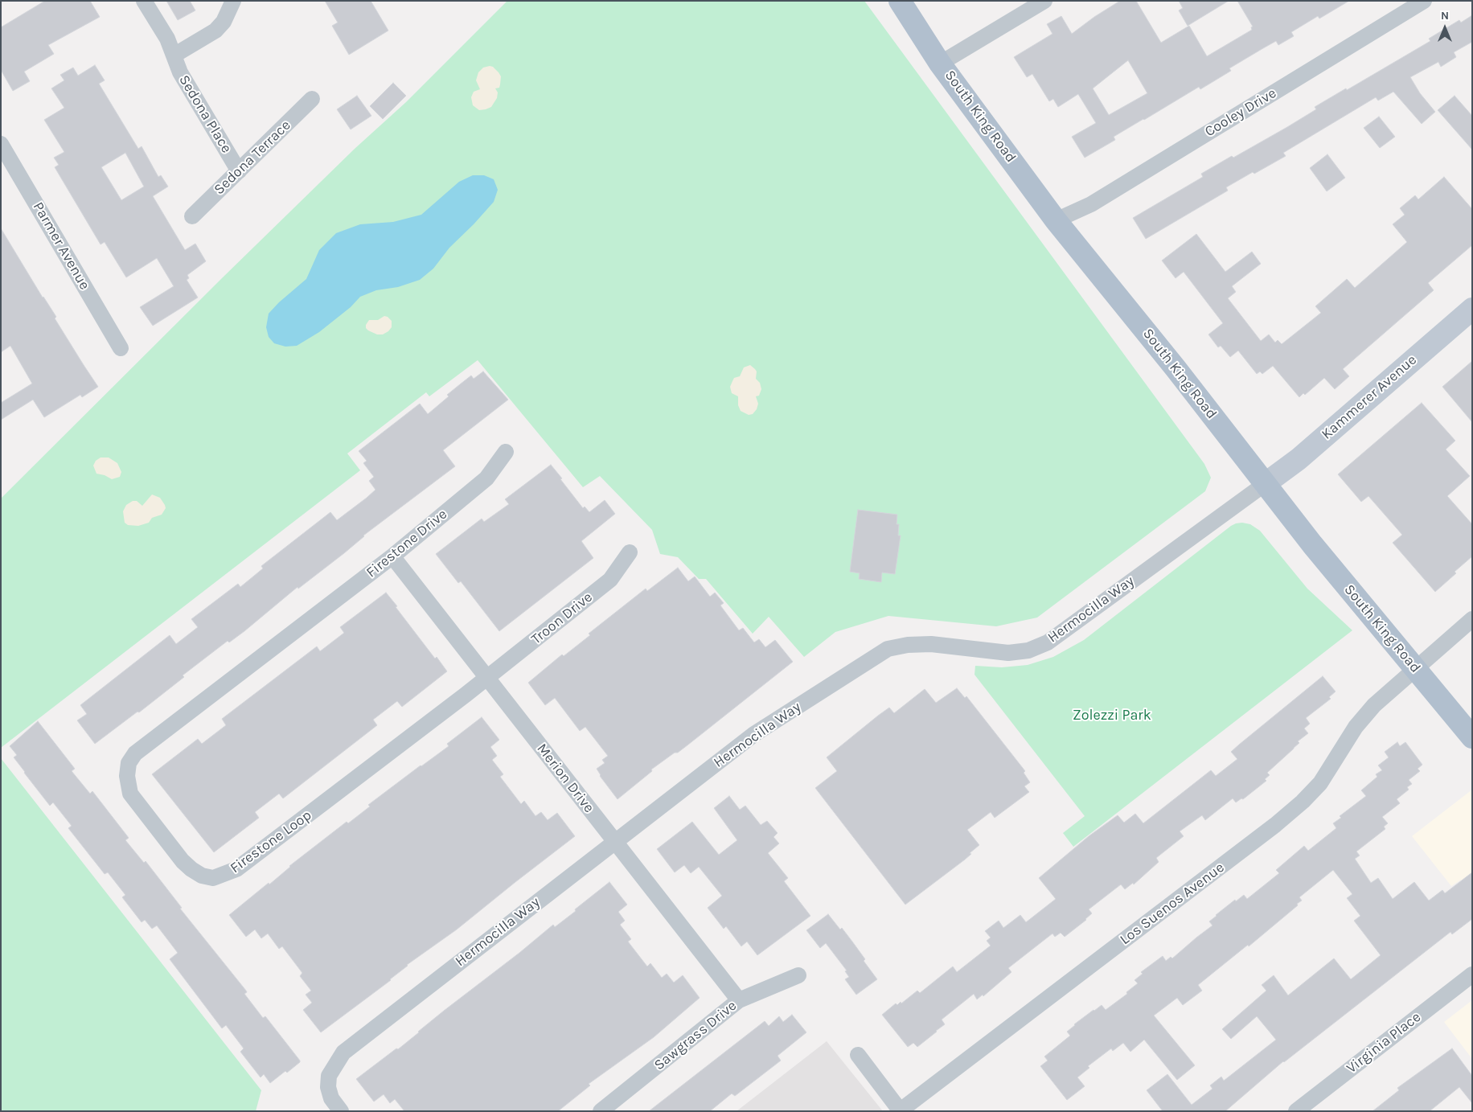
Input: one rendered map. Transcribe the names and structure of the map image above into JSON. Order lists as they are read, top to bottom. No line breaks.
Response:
{"streets":{"main road":["South King Road"],"street":["Cooley Drive","Sedona Place","Sedona Terrace","Parmer Avenue","Kammerer Avenue","Firestone Drive","Hermocilla Way","Troon Drive","Merion Drive","Firestone Loop","Los Suenos Avenue","Sawgrass Drive","Virginia Place"]},"crossings":[["Cooley Drive","South King Road"],["Sedona Place","Sedona Terrace"],["South King Road","Kammerer Avenue"],["South King Road","Hermocilla Way"],["South King Road","Los Suenos Avenue"],["Kammerer Avenue","Hermocilla Way"],["Firestone Drive","Merion Drive"],["Firestone Drive","Firestone Loop"],["Hermocilla Way","Merion Drive"],["Troon Drive","Merion Drive"],["Troon Drive","Firestone Loop"],["Merion Drive","Firestone Loop"],["Merion Drive","Sawgrass Drive"]],"parks":["Zolezzi Park"],"north":"top"}
